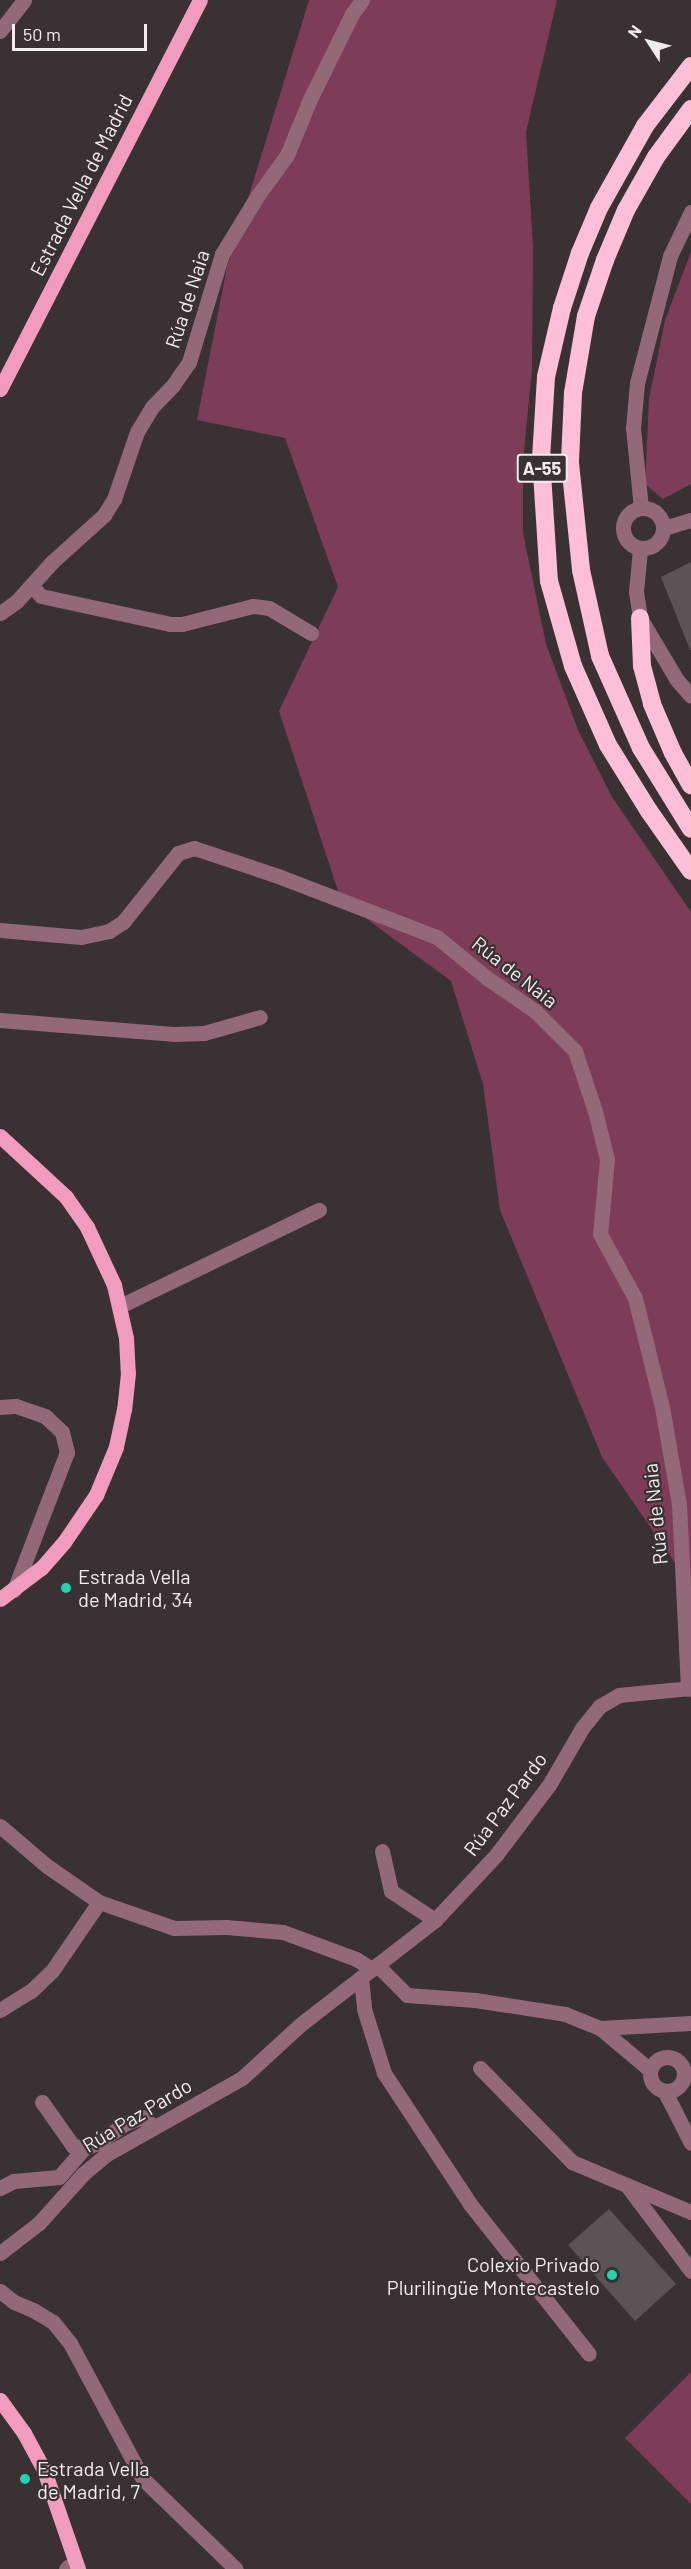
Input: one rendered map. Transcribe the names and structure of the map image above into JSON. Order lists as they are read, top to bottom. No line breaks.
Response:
{"streets":{"highway":["A-55"],"main road":["Estrada Vella de Madrid"],"street":["Rúa de Naia","Rúa Paz Pardo"]},"crossings":[["Rúa de Naia","Rúa Paz Pardo"]],"places":["Estrada Vella de Madrid, 34","Colexio Privado Plurilingüe Montecastelo","Estrada Vella de Madrid, 7"],"scale_bar":"50 m","north":"top left"}
